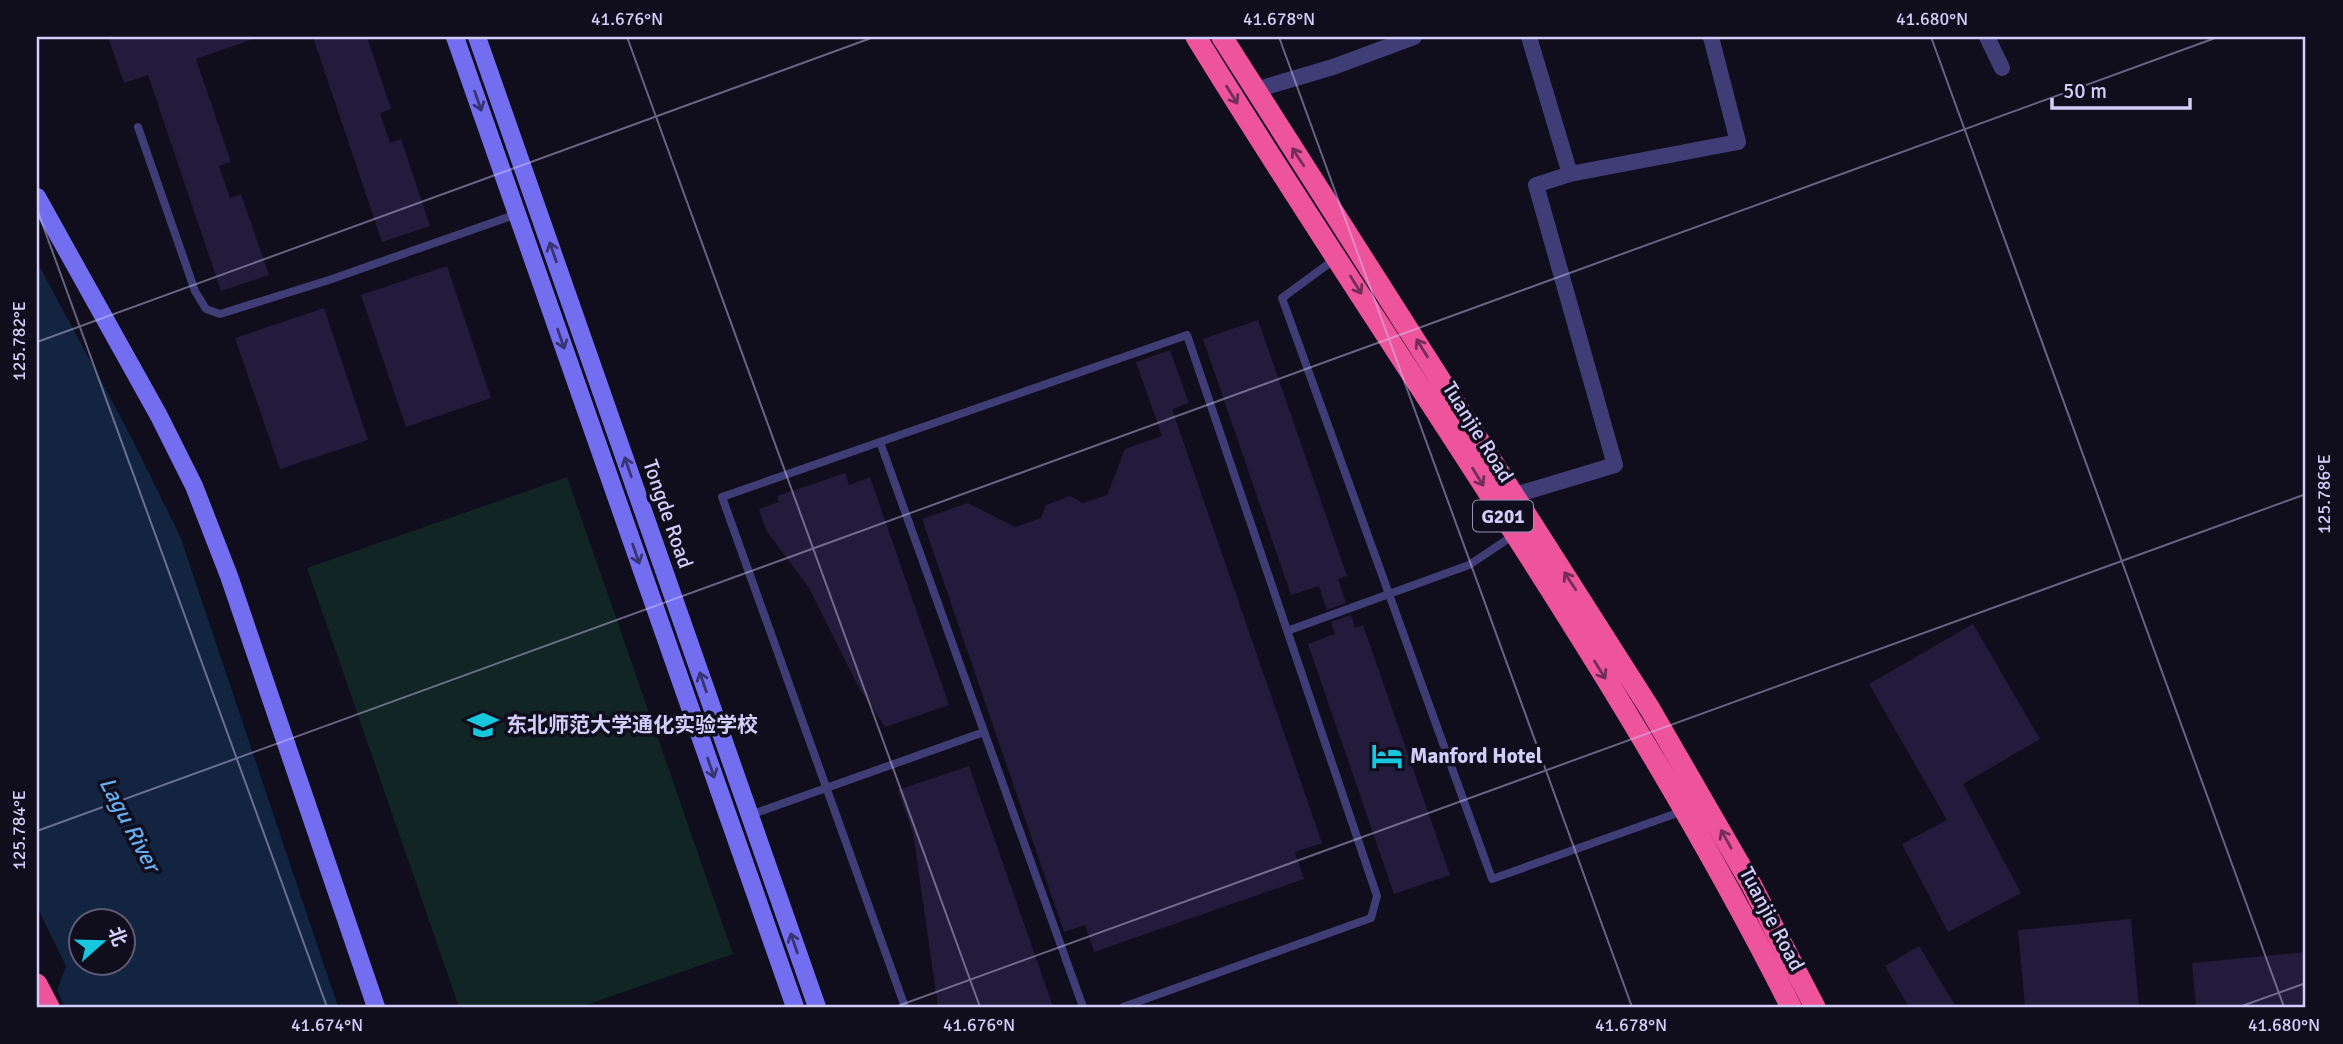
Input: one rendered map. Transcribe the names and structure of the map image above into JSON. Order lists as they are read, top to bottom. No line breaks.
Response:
{"streets":{"highway":["Tuanjie Road","G201"],"main road":["Tongde Road"]},"water":["Lagu River"],"places":{"school or university":["东北师范大学通化实验学校"],"hotel":["Manford Hotel"]},"scale_bar":"50 m","north":"right","coordinates":["41.676°N","41.678°N","41.680°N","125.782°E","125.786°E","125.784°E","41.674°N"]}
